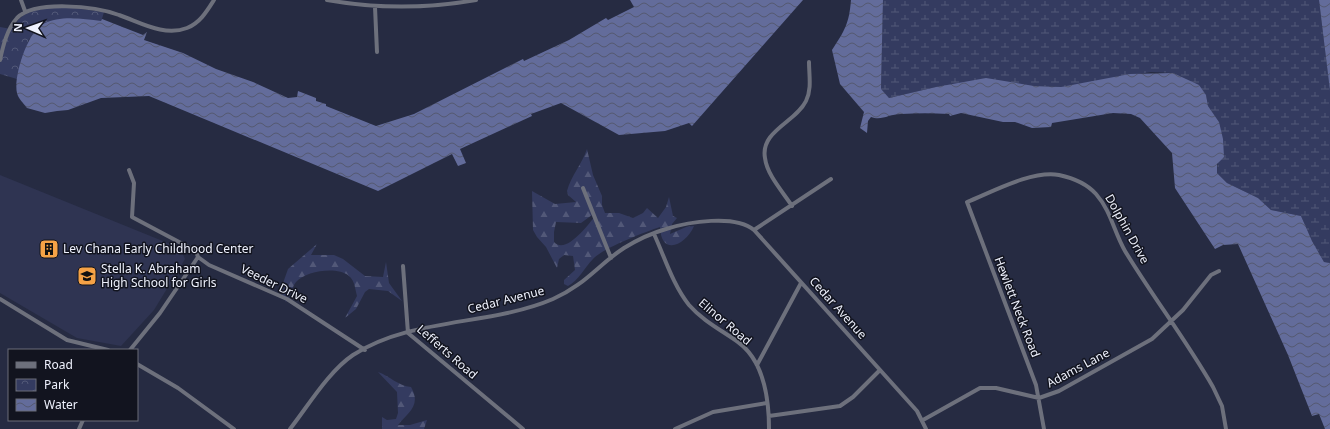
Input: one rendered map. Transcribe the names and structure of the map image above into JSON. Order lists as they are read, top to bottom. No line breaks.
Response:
{"streets":{"street":["Dolphin Drive","Veeder Drive","Cedar Avenue","Hewlett Neck Road","Elinor Road","Lefferts Road","Adams Lane"]},"crossings":[["Dolphin Drive","Hewlett Neck Road"],["Dolphin Drive","Adams Lane"],["Veeder Drive","Cedar Avenue"],["Cedar Avenue","Elinor Road"],["Cedar Avenue","Lefferts Road"],["Cedar Avenue","Adams Lane"],["Hewlett Neck Road","Adams Lane"]],"places":{"building":["Lev Chana Early Childhood Center"],"school or university":["Stella K. Abraham High School for Girls"]},"legend":["Road","Park","Water"],"north":"left"}
